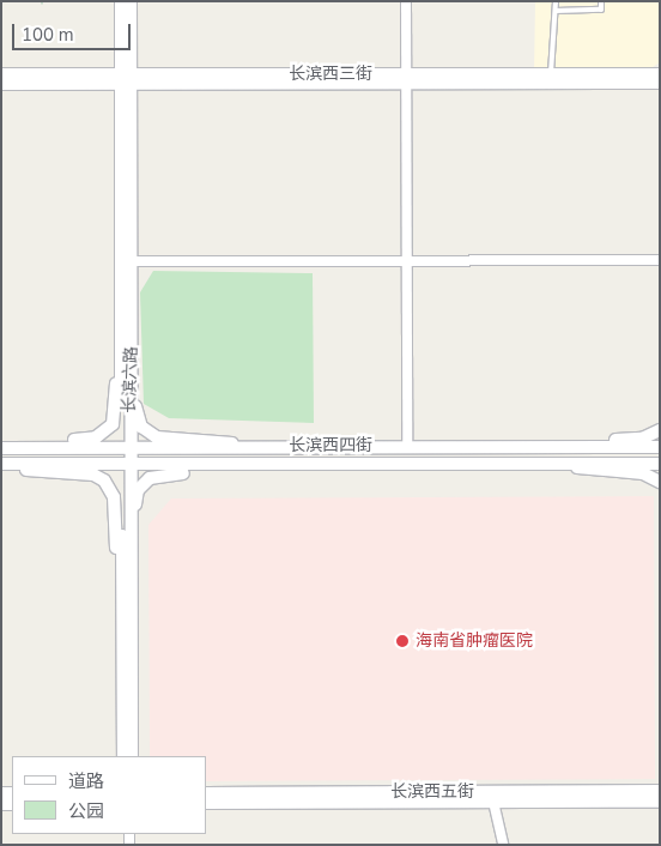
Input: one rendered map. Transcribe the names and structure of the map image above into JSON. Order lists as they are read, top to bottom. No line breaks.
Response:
{"streets":{"main road":["长滨六路","长滨西四街","长滨西五街"],"street":["长滨西三街"]},"crossings":[["长滨西三街","长滨六路"],["长滨六路","长滨西四街"]],"places":["海南省肿瘤医院"],"legend":["道路","公园"],"scale_bar":"100 m"}
